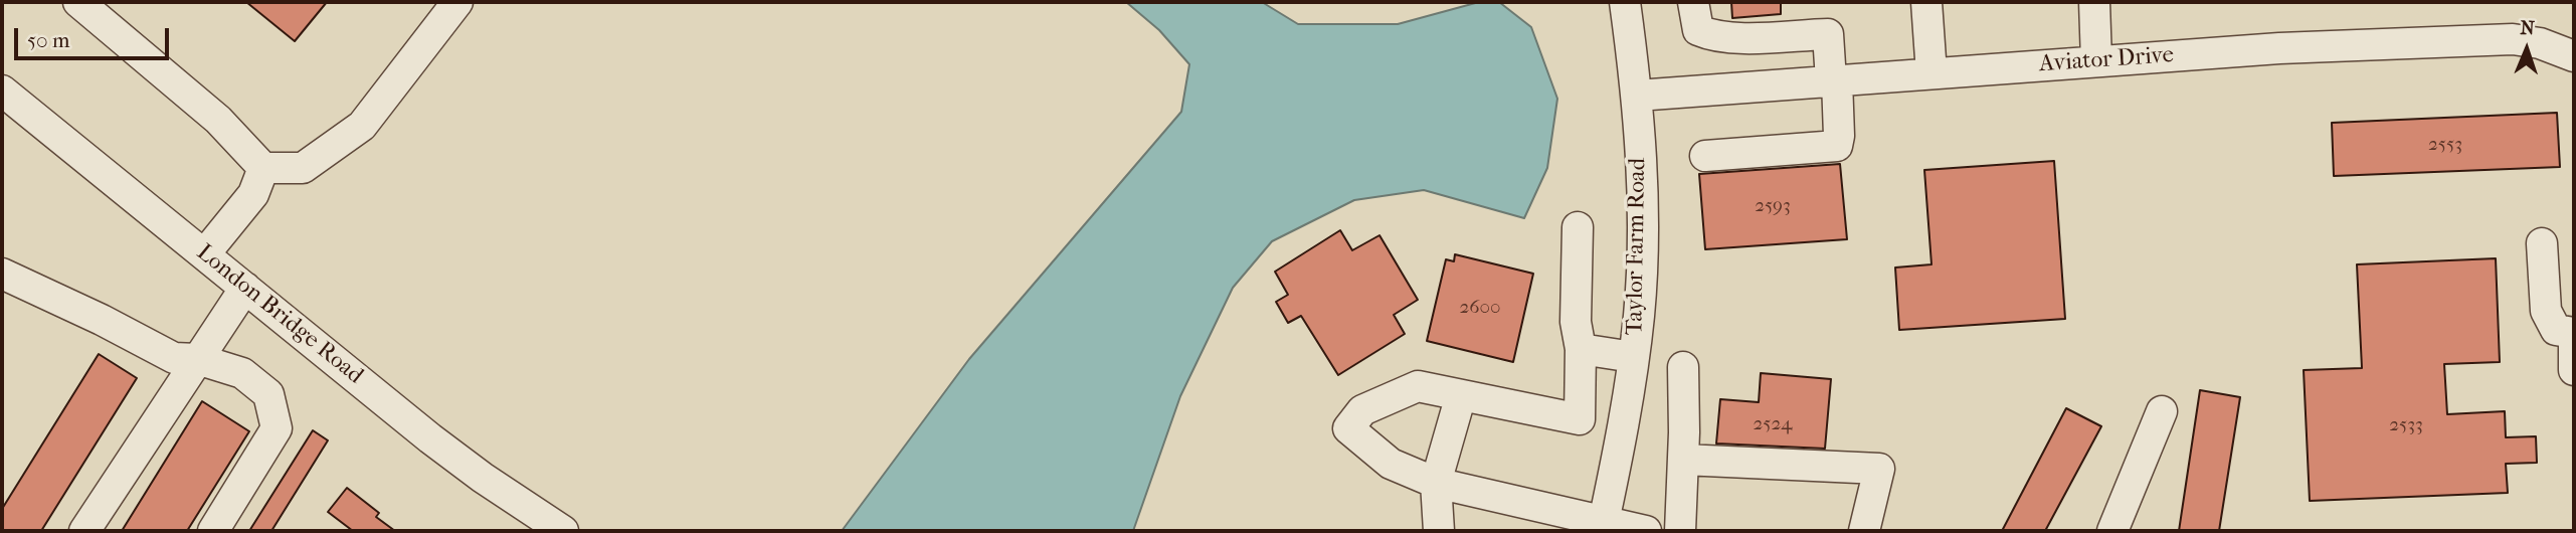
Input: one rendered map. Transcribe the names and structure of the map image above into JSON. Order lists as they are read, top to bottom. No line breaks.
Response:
{"streets":{"street":["Aviator Drive","Taylor Farm Road","London Bridge Road"]},"crossings":[["Aviator Drive","Taylor Farm Road"]],"house_numbers":["2553","2593","2600","2524","2533"],"scale_bar":"50 m","north":"top"}
